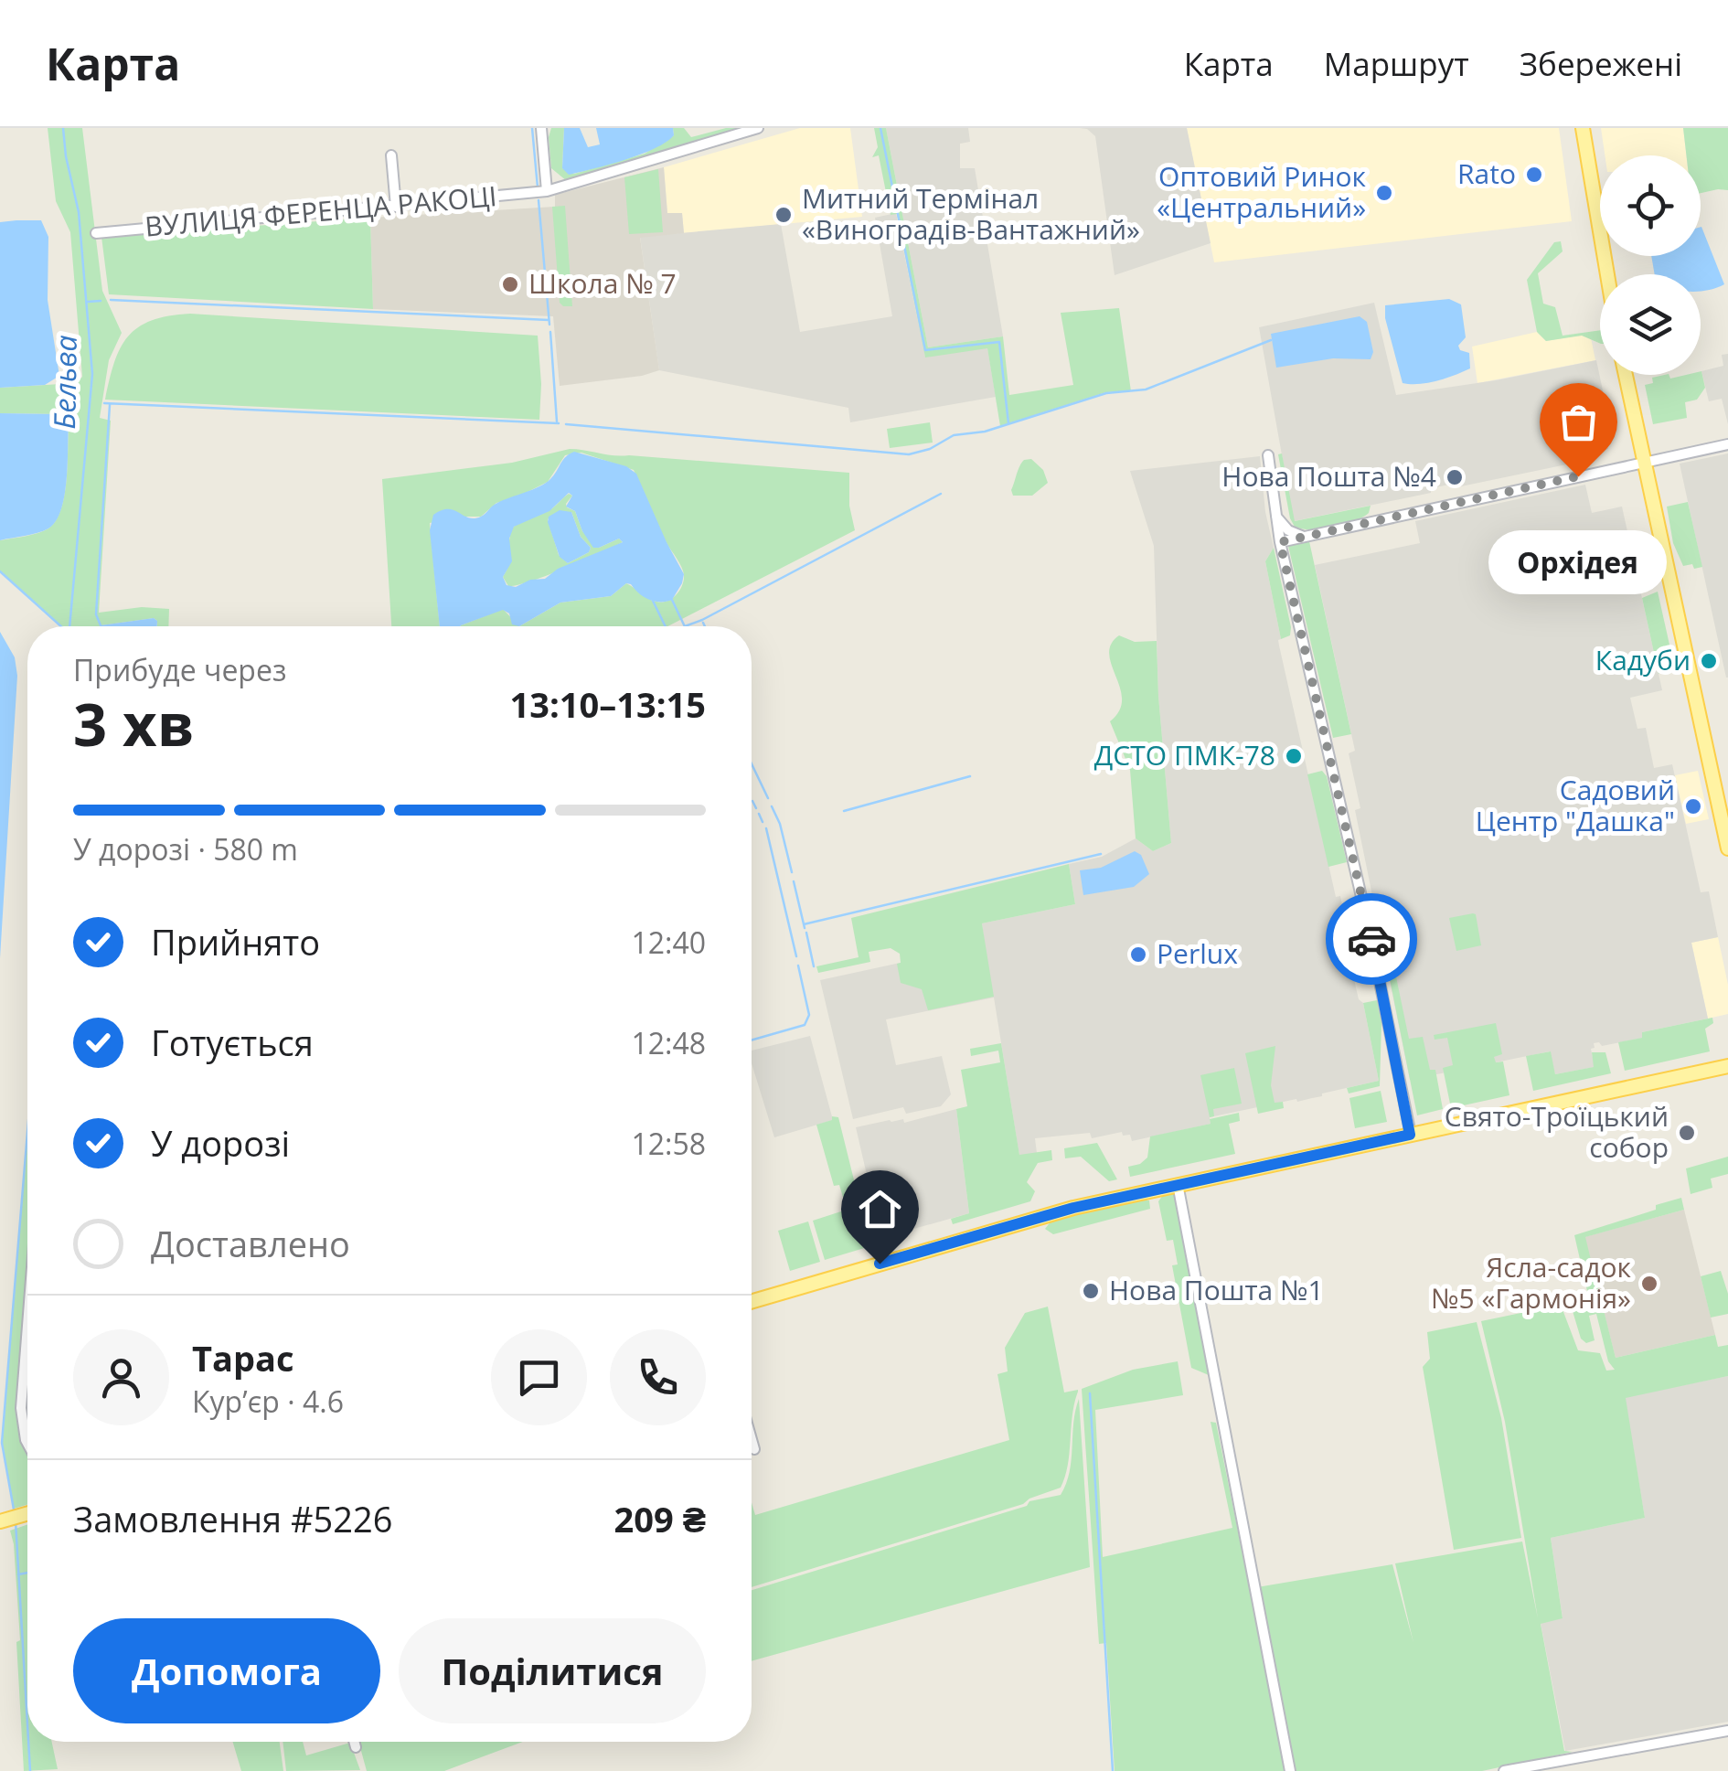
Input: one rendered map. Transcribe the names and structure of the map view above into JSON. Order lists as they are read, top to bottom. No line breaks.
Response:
{"streets":{"street":["ВУЛИЦЯ ФЕРЕНЦА РАКОЦІ"]},"water":["Бельва"],"places":["Rato","Оптовий Ринок «Центральний»","Митний Термінал «Виноградів-Вантажний»","Школа № 7","Орхідея","Нова Пошта №4","Кадуби","ДСТО ПМК-78","Садовий Центр \"Дашка\"","Perlux","Свято-Троїцький собор","Ясла-садок №5 «Гармонія»","Нова Пошта №1"],"page":{"header":"Карта","nav":["Карта","Маршрут","Збережені"],"bubble":"Орхідея","heading":["3 хв","Прибуде через","13:10–13:15"],"panel":["Тарас","Кур’єр · 4.6","Замовлення #5226","209 ₴"],"bar":"У дорозі · 580 m","list":[["Прийнято","12:40"],["Готується","12:48"],["У дорозі","12:58"],"Доставлено"],"buttons":["Допомога","Поділитися"]}}
